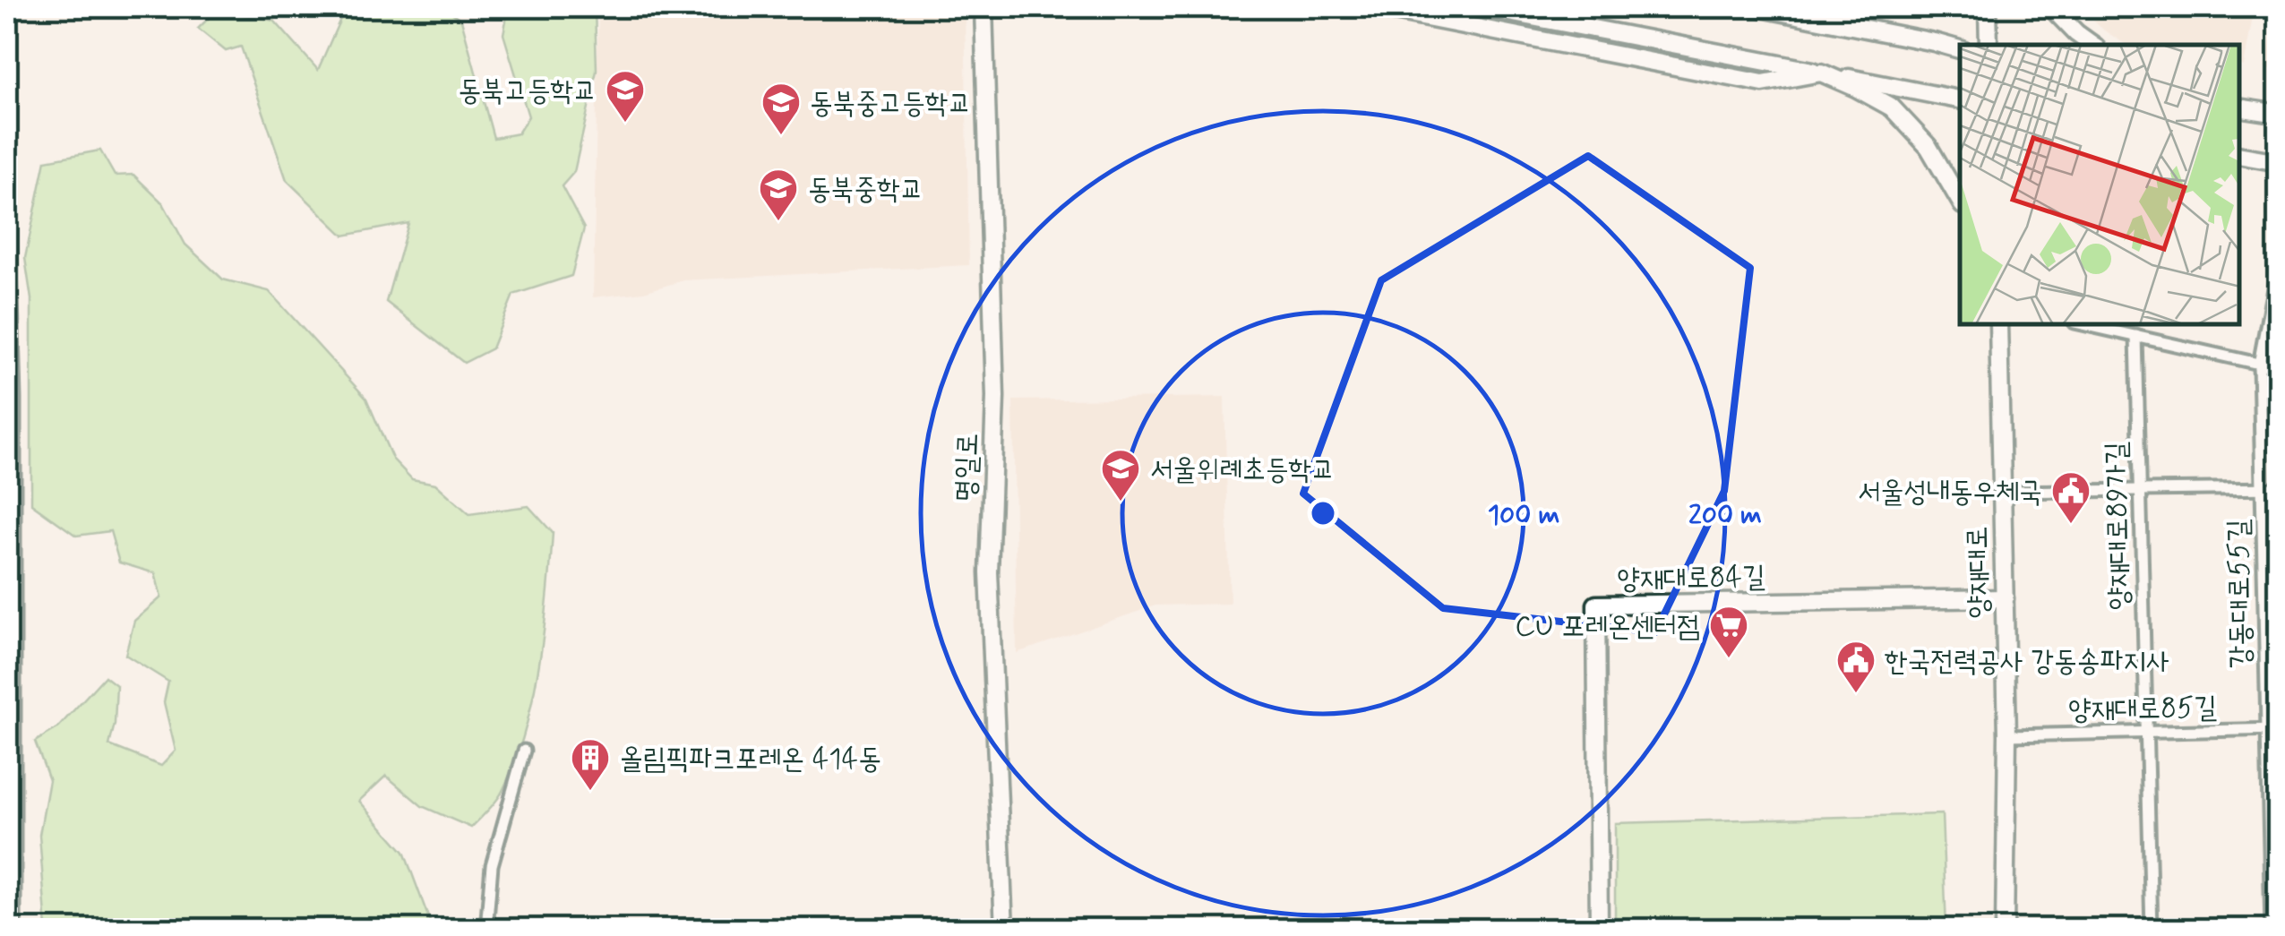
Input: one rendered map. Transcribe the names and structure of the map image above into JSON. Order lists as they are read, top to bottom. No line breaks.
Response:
{"streets":{"main road":["명일로","양재대로","양재대로84길"],"street":["양재대로89가길","강동대로55길","양재대로85길"]},"crossings":[["양재대로89가길","양재대로85길"],["양재대로","양재대로84길"],["양재대로","양재대로85길"],["강동대로55길","양재대로85길"]],"places":{"school or university":["동북고등학교","동북중고등학교","동북중학교","서울위례초등학교"],"public building":["서울성내동우체국","한국전력공사 강동송파지사"],"supermarket":["CU 포레온센터점"],"building":["올림픽파크포레온 414동"]},"rings":["100 m","200 m"]}
